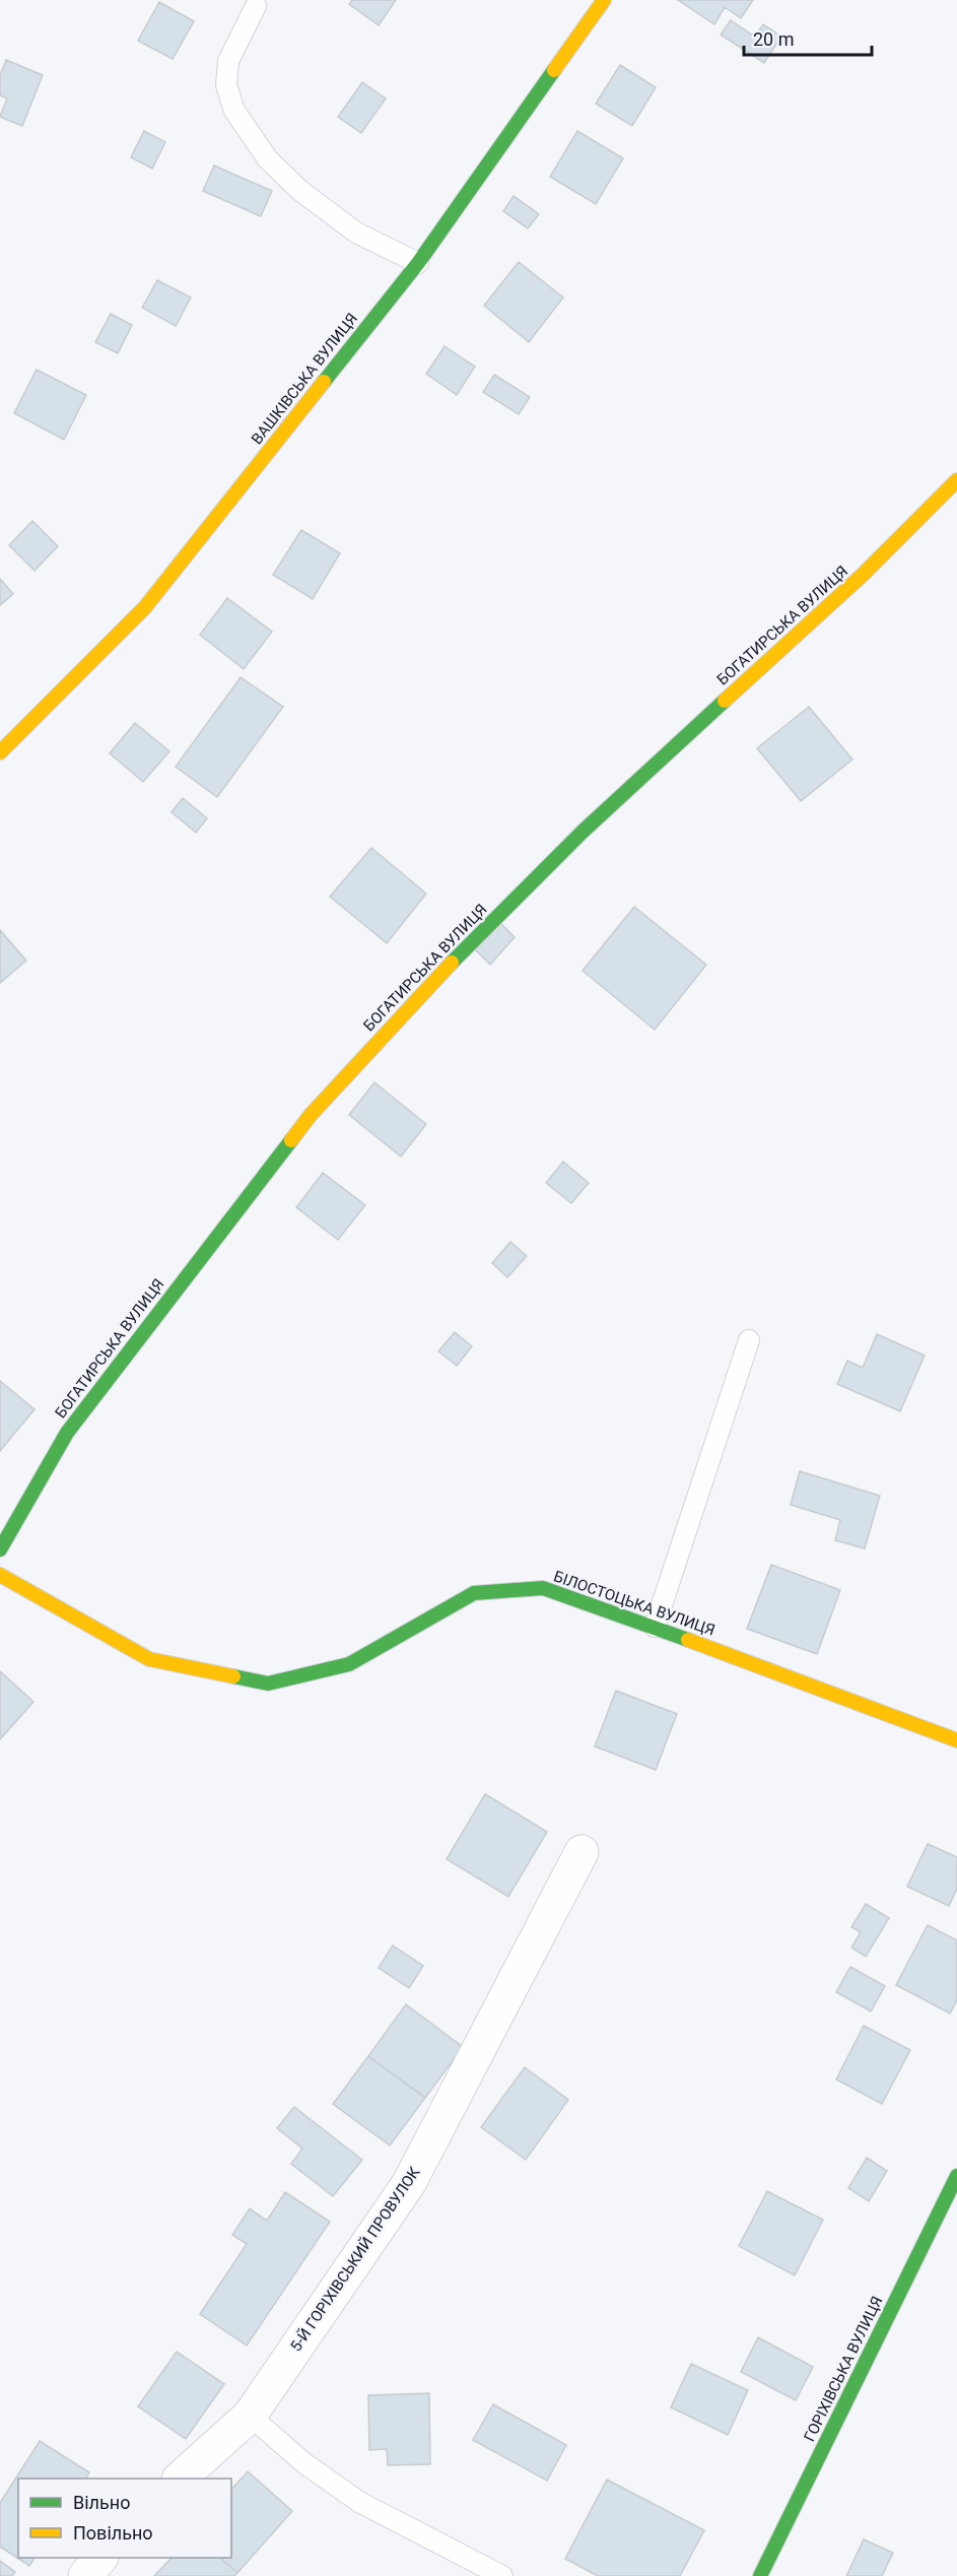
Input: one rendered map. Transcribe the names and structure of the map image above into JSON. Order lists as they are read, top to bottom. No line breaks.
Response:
{"streets":{"street":["ВАШКІВСЬКА ВУЛИЦЯ","БОГАТИРСЬКА ВУЛИЦЯ","БІЛОСТОЦЬКА ВУЛИЦЯ","5-Й ГОРІХІВСЬКИЙ ПРОВУЛОК","ГОРІХІВСЬКА ВУЛИЦЯ"]},"legend":["Вільно","Повільно"],"scale_bar":"20 m"}
